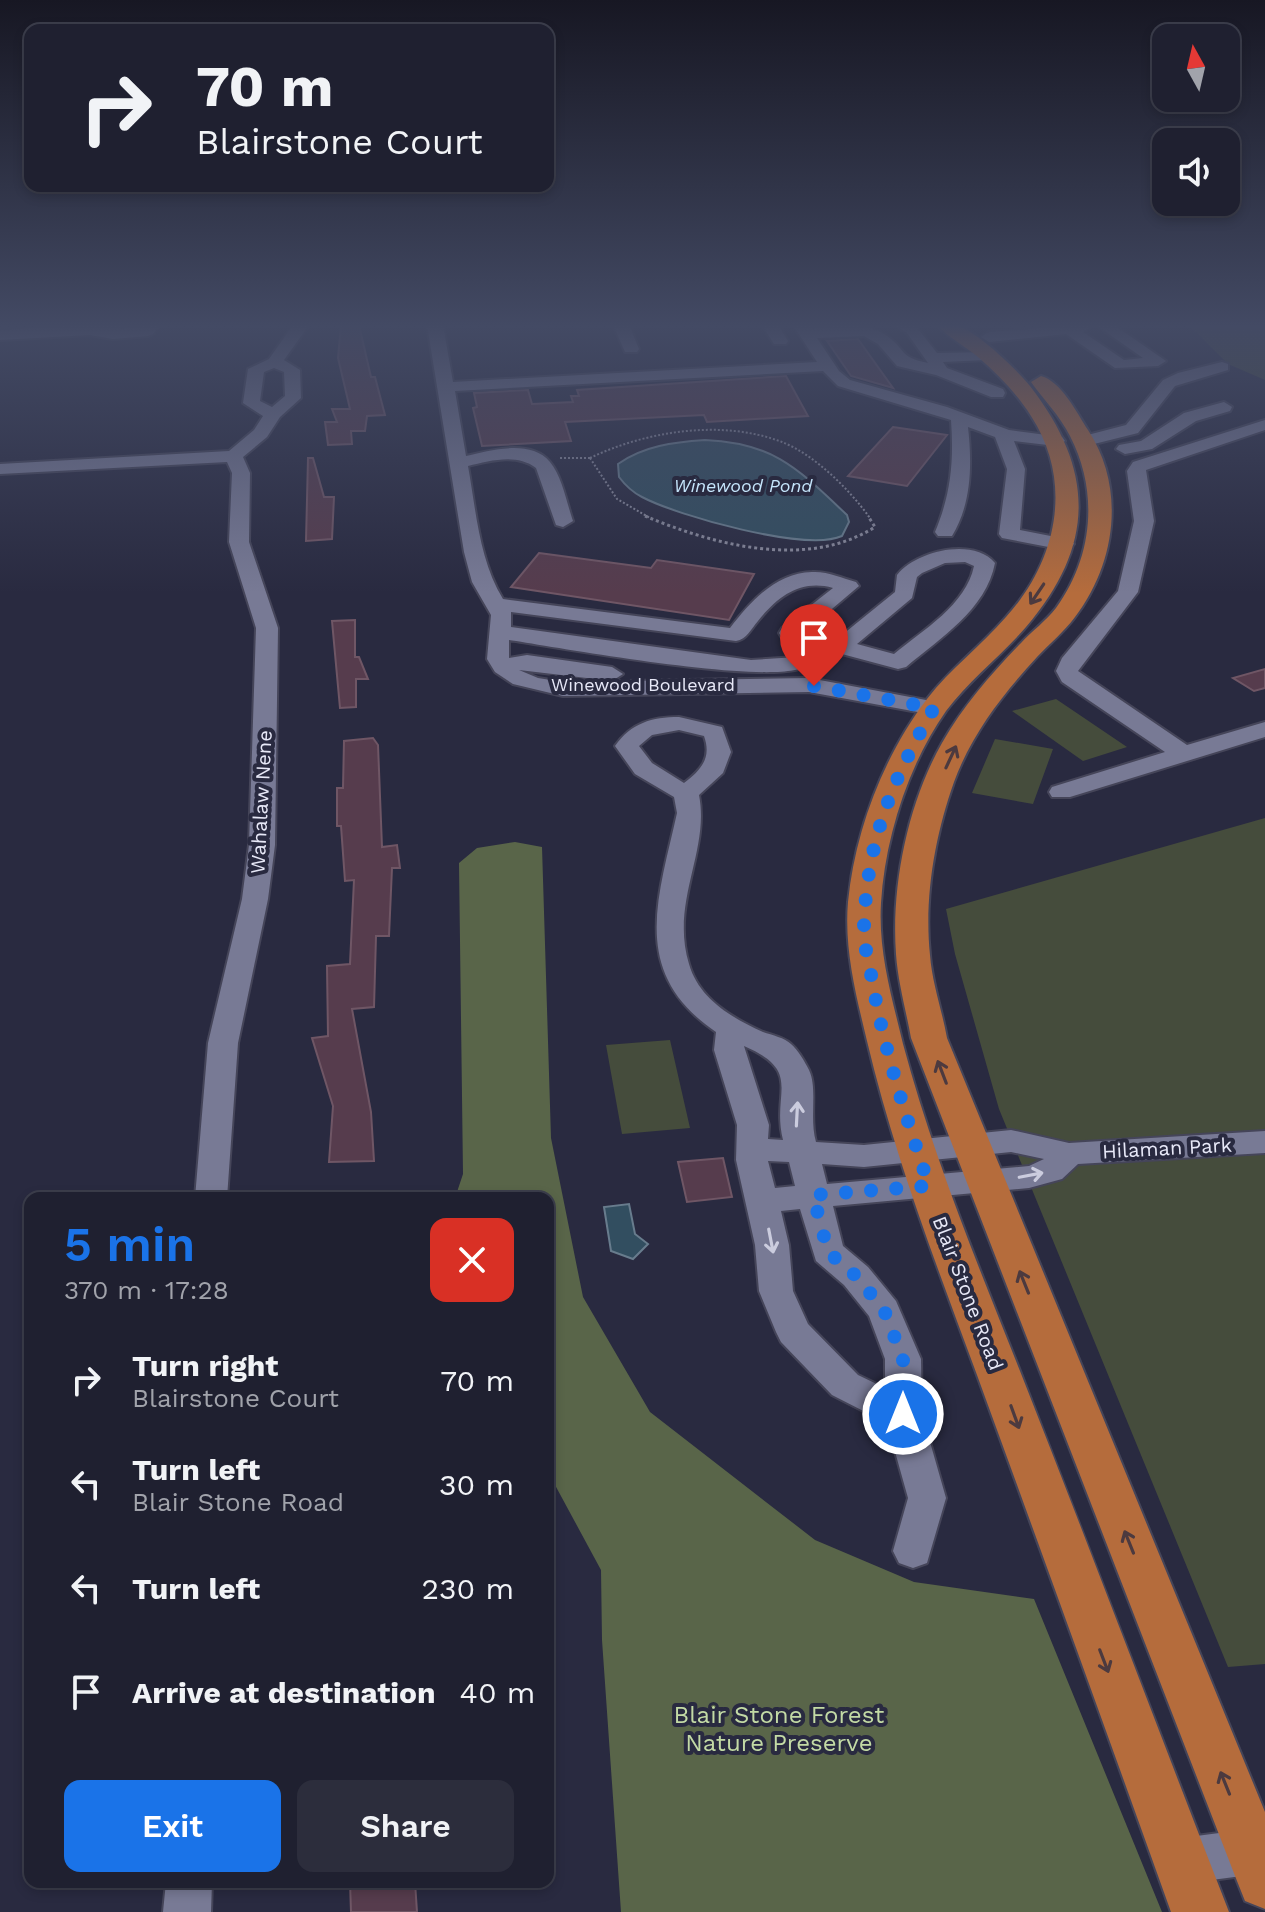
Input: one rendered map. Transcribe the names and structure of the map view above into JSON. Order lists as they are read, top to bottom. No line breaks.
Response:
{"streets":{"main road":["Blair Stone Road"],"street":["Winewood Boulevard","Wahalaw Nene","Hilaman Park"]},"crossings":[["Winewood Boulevard","Blair Stone Road"],["Hilaman Park","Blair Stone Road"]],"water":["Winewood Pond"],"parks":["Blair Stone Forest Nature Preserve"],"north":"top","page":{"turn":["70 m","Blairstone Court"],"heading":["5 min","370 m · 17:28"],"list":[{"name":"Turn right","note":"Blairstone Court","value":"70 m"},{"name":"Turn left","note":"Blair Stone Road","value":"30 m"},{"name":"Turn left","value":"230 m"},{"name":"Arrive at destination","value":"40 m"}],"buttons":["Exit","Share"]}}
